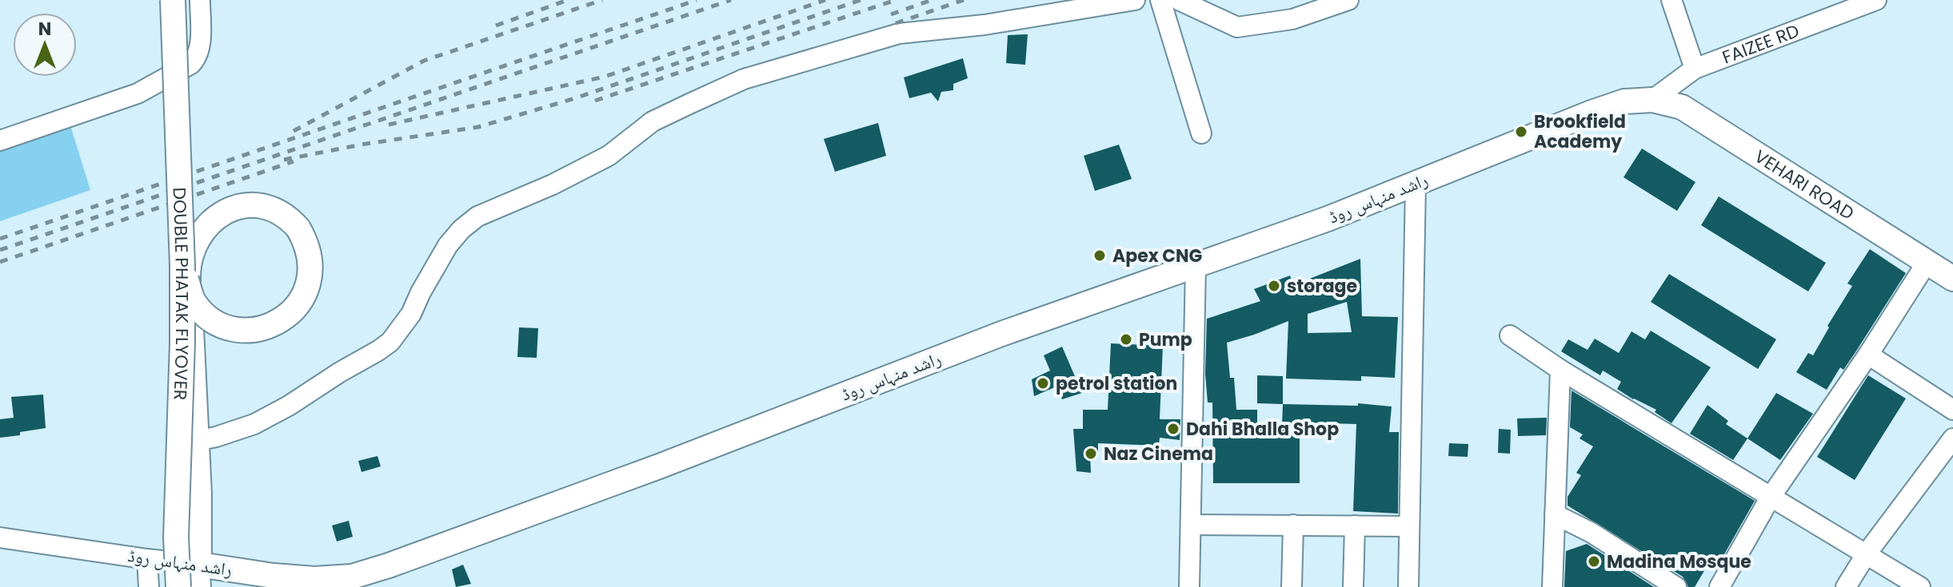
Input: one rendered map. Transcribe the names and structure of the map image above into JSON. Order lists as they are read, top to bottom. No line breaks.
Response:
{"streets":{"main road":["VEHARI ROAD","راشد منہاس روڈ","DOUBLE PHATAK FLYOVER"],"street":["FAIZEE RD"]},"crossings":[["FAIZEE RD","VEHARI ROAD"],["FAIZEE RD","راشد منہاس روڈ"],["VEHARI ROAD","راشد منہاس روڈ"]],"places":["Brookfield Academy","Apex CNG","storage","Pump","petrol station","Dahi Bhalla Shop","Naz Cinema","Madina Mosque"],"north":"top"}
